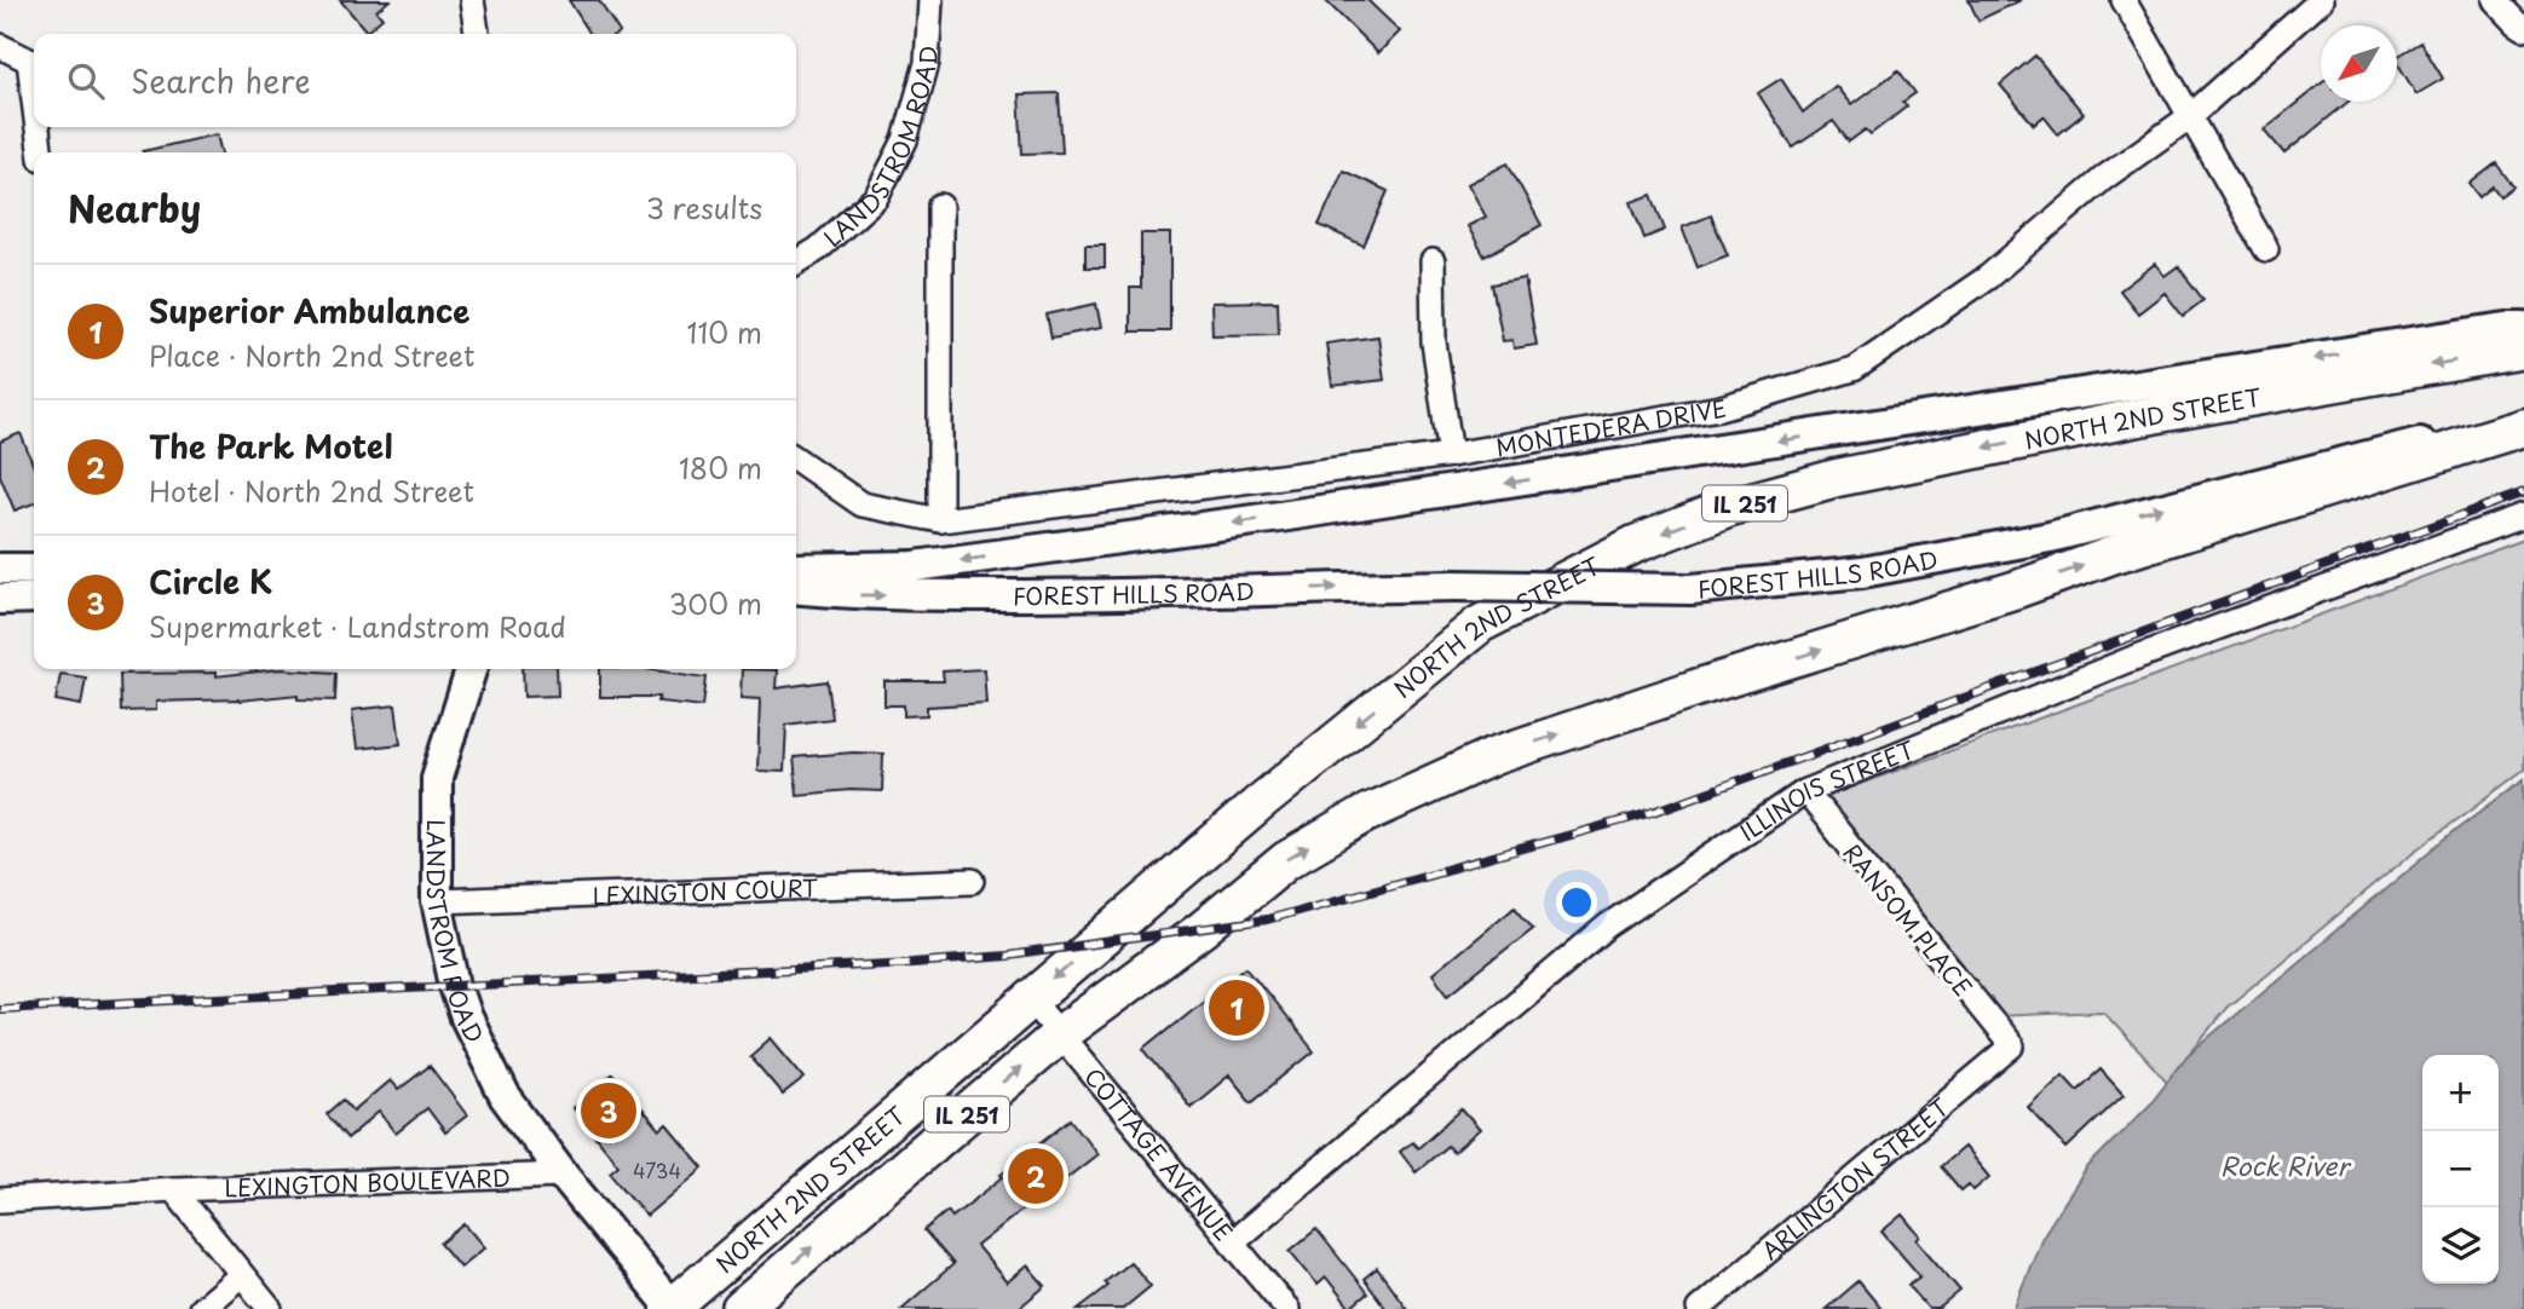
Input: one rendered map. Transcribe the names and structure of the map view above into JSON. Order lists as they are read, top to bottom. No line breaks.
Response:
{"streets":{"main road":["NORTH 2ND STREET","IL 251"],"street":["LANDSTROM ROAD","MONTEDERA DRIVE","FOREST HILLS ROAD","ILLINOIS STREET","LEXINGTON COURT","RANSOM PLACE","COTTAGE AVENUE","ARLINGTON STREET","LEXINGTON BOULEVARD"]},"crossings":[["LANDSTROM ROAD","LEXINGTON COURT"],["LANDSTROM ROAD","LEXINGTON BOULEVARD"],["NORTH 2ND STREET","COTTAGE AVENUE"],["ILLINOIS STREET","RANSOM PLACE"],["ILLINOIS STREET","COTTAGE AVENUE"],["RANSOM PLACE","ARLINGTON STREET"]],"water":["Rock River"],"house_numbers":["4734"],"north":"bottom left","page":{"search":"Search here","heading":["Nearby","3 results"],"list":[{"mark":"1","name":"Superior Ambulance","note":"Place · North 2nd Street","value":"110 m"},{"mark":"2","name":"The Park Motel","note":"Hotel · North 2nd Street","value":"180 m"},{"mark":"3","name":"Circle K","note":"Supermarket · Landstrom Road","value":"300 m"}],"pins":["1","3","2"],"map_buttons":["+","−"]}}
